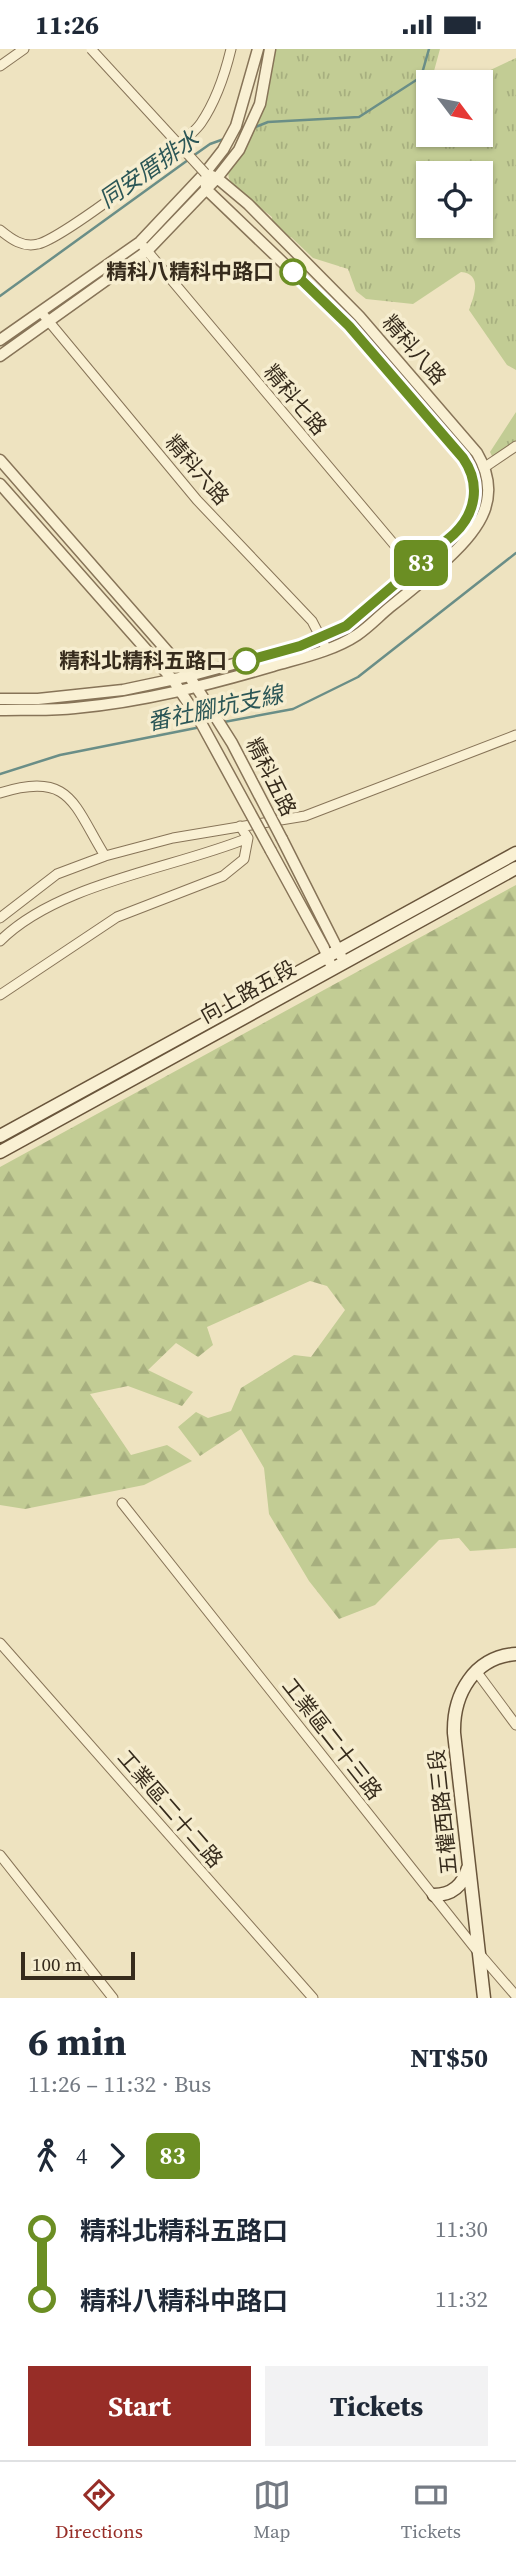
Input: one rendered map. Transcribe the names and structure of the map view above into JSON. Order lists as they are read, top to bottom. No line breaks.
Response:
{"streets":{"main road":["向上路五段","五權西路三段"],"street":["精科八路","精科七路","精科六路","精科五路","工業區二十三路","工業區二十二路"]},"crossings":[["精科八路","精科七路"],["精科八路","精科六路"],["精科八路","精科五路"],["精科五路","向上路五段"],["工業區二十三路","五權西路三段"]],"water":["同安厝排水","番社腳坑支線"],"places":["精科八精科中路口","精科北精科五路口"],"lines":["bus line 83"],"scale_bar":"100 m","north":"bottom right","page":{"status":"11:26","on_map":"83","scale":"100 m","heading":["6 min","11:26 – 11:32 · Bus","NT$50"],"legs":["4","83"],"list":[{"name":"精科北精科五路口","value":"11:30"},{"name":"精科八精科中路口","value":"11:32"}],"buttons":["Start","Tickets"],"tabs":["Directions","Map","Tickets"]}}
